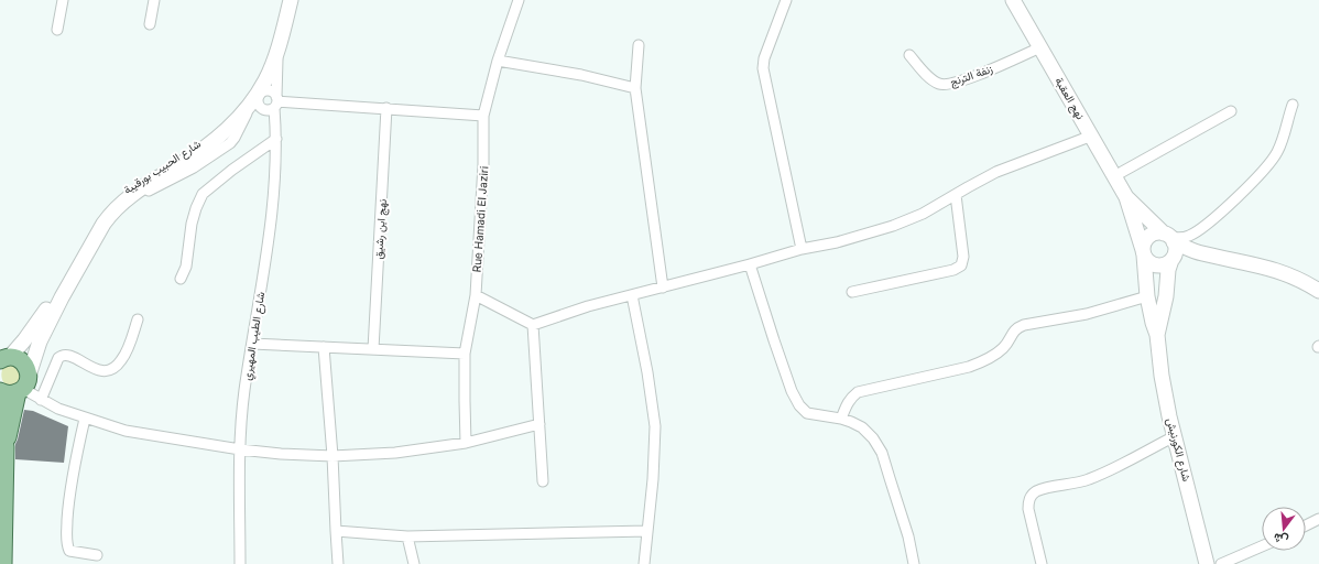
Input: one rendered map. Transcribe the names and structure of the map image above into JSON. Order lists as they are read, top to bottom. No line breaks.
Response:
{"streets":{"street":["زنفة الترنج","نهج العقبة","شارع الحبيب بورقيبة","Rue Hamadi El Jaziri","نهج ابن رشيق","شارع الطيب المهيري","شارع الكورنيش"]},"crossings":[["زنفة الترنج","نهج العقبة"],["شارع الحبيب بورقيبة","شارع الطيب المهيري"]],"north":"bottom"}
